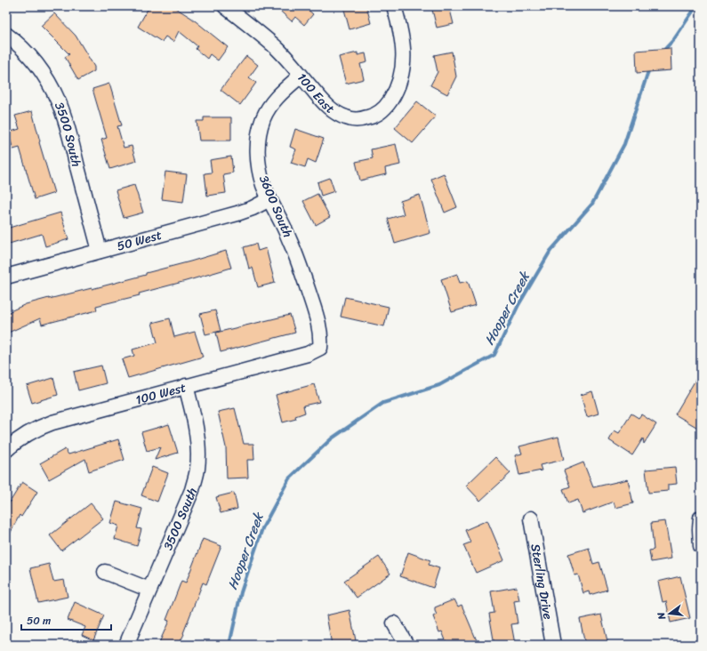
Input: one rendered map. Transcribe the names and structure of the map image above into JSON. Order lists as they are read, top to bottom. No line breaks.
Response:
{"streets":{"street":["100 East","3500 South","3600 South","50 West","100 West","Sterling Drive"]},"crossings":[["100 East","3600 South"],["3500 South","50 West"],["3500 South","100 West"],["3600 South","50 West"],["3600 South","100 West"]],"water":["Hooper Creek"],"scale_bar":"50 m","north":"left"}
